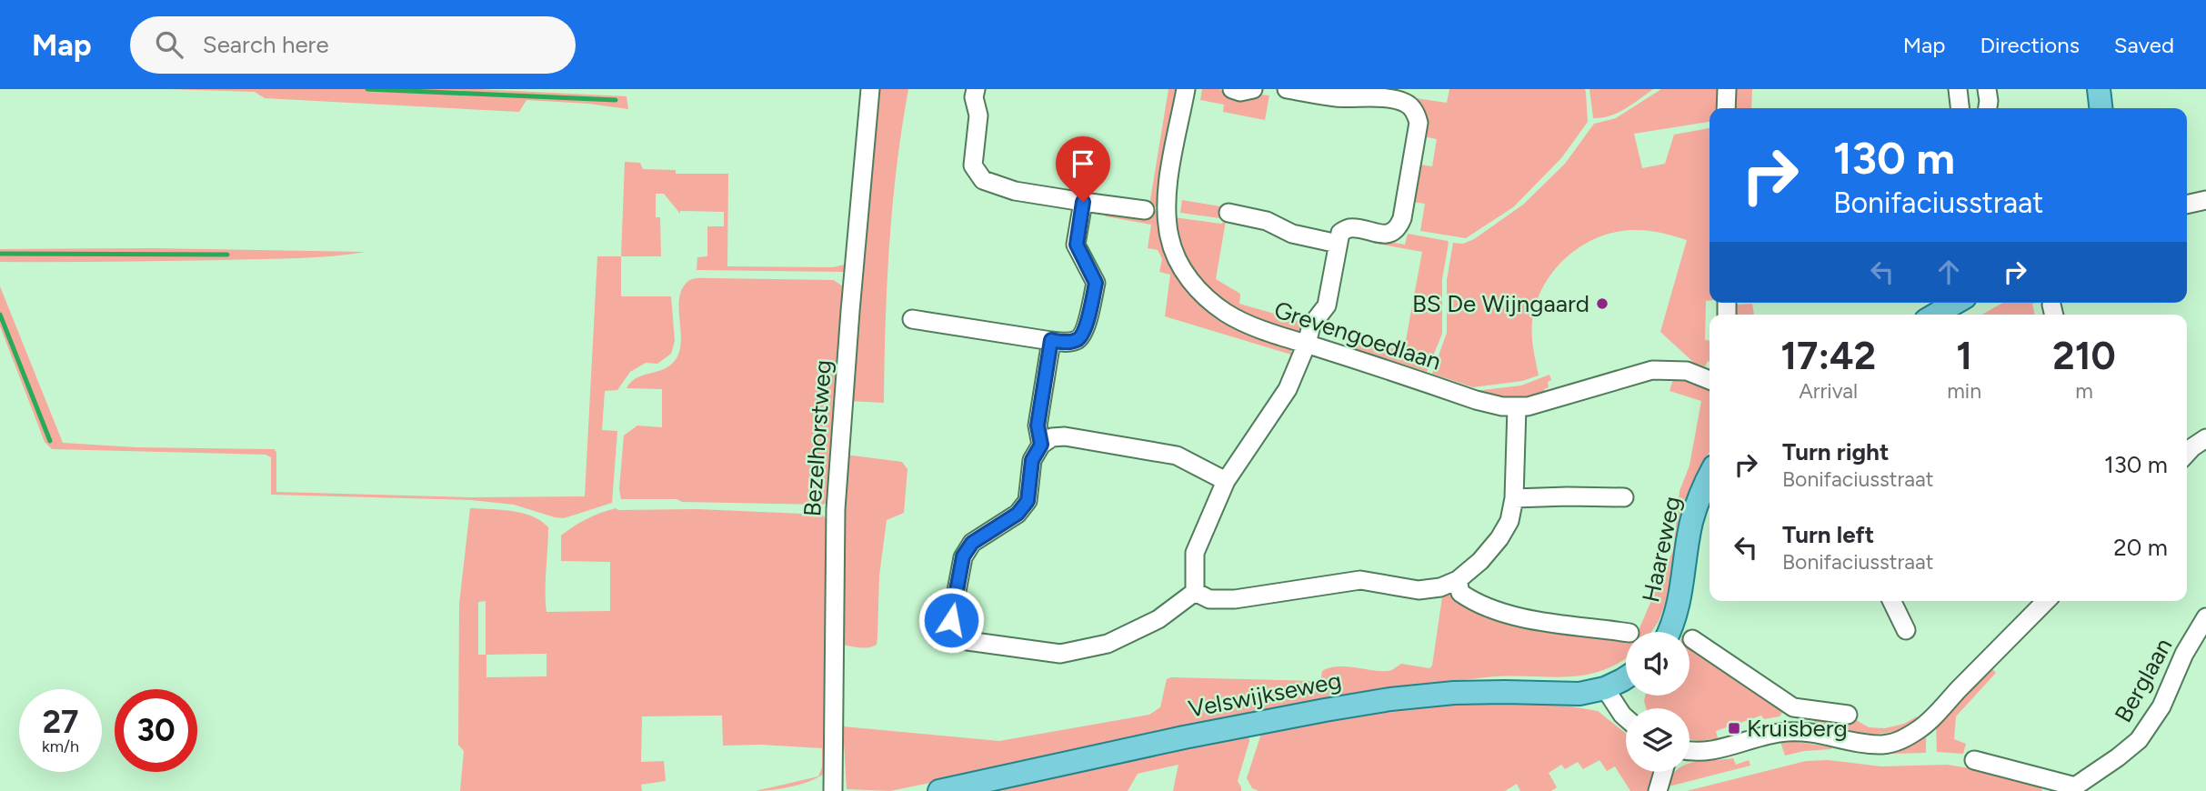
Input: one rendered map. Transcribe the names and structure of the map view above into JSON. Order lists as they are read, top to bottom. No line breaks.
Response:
{"streets":{"main road":["Haareweg","Velswijkseweg"],"street":["Grevengoedlaan","Bezelhorstweg","Berglaan"]},"places":{"other":["BS De Wijngaard"],"transit":["Kruisberg"]},"page":{"header":"Map","search":"Search here","nav":["Map","Directions","Saved"],"turn":["130 m","Bonifaciusstraat"],"eta":["17:42","Arrival","1","min","210","m"],"list":[{"name":"Turn right","note":"Bonifaciusstraat","value":"130 m"},{"name":"Turn left","note":"Bonifaciusstraat","value":"20 m"}],"speed":"27 km/h","limit":"30"}}
